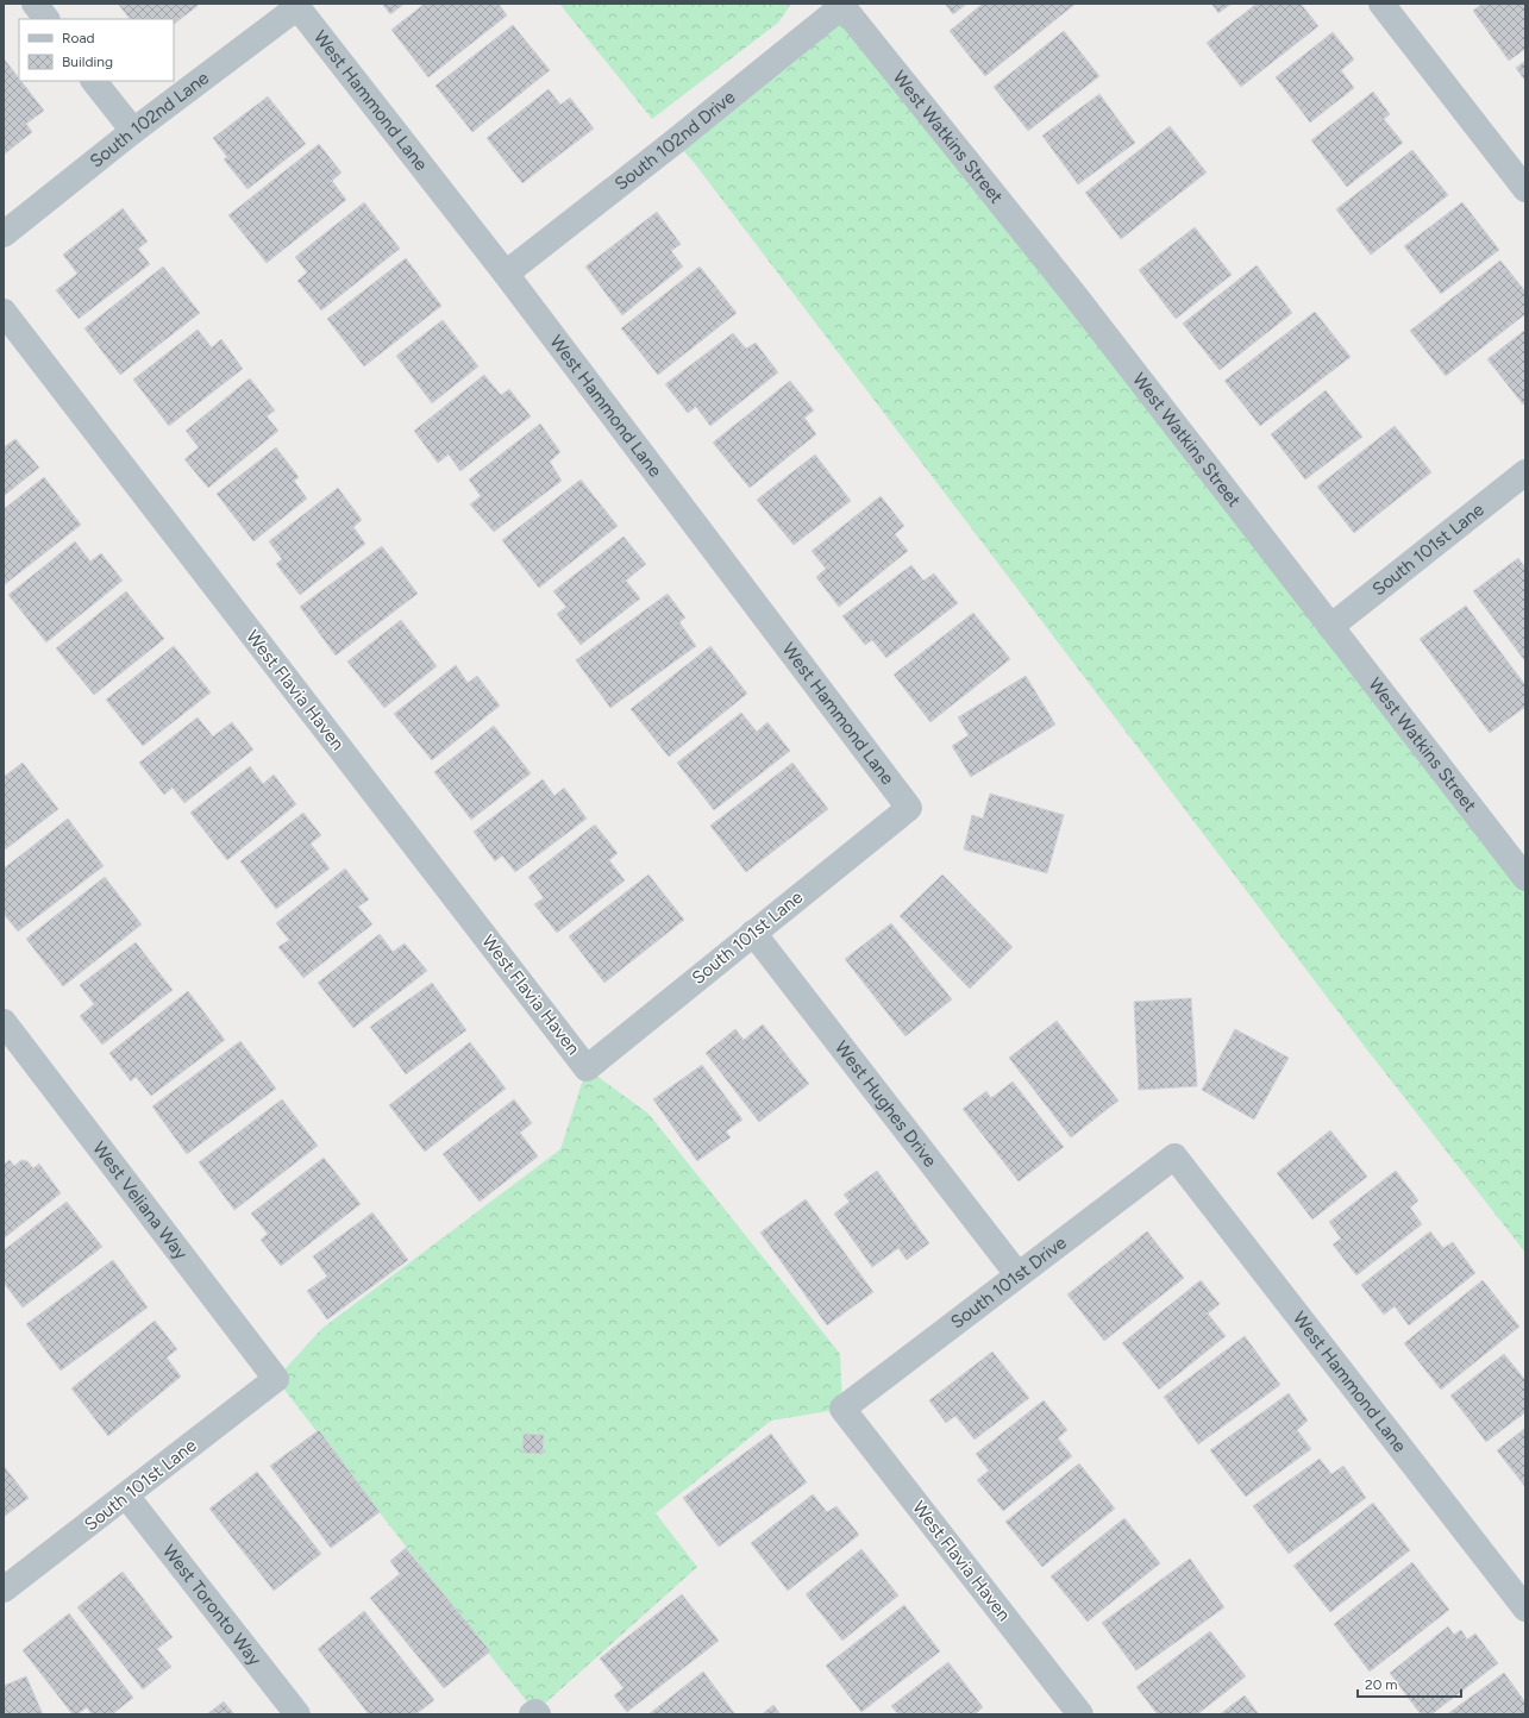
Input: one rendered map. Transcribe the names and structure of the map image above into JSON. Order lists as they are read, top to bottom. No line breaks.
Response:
{"streets":{"street":["West Hammond Lane","South 102nd Lane","West Watkins Street","South 102nd Drive","South 101st Lane","West Flavia Haven","West Hughes Drive","West Veliana Way","South 101st Drive","West Toronto Way"]},"crossings":[["West Hammond Lane","South 102nd Lane"],["West Hammond Lane","South 102nd Drive"],["West Hammond Lane","South 101st Lane"],["West Hammond Lane","South 101st Drive"],["West Watkins Street","South 102nd Drive"],["West Watkins Street","South 101st Lane"],["South 101st Lane","West Flavia Haven"],["South 101st Lane","West Hughes Drive"],["South 101st Lane","West Veliana Way"],["South 101st Lane","West Toronto Way"],["West Flavia Haven","South 101st Drive"],["West Hughes Drive","South 101st Drive"]],"legend":["Road","Building"],"scale_bar":"20 m"}
